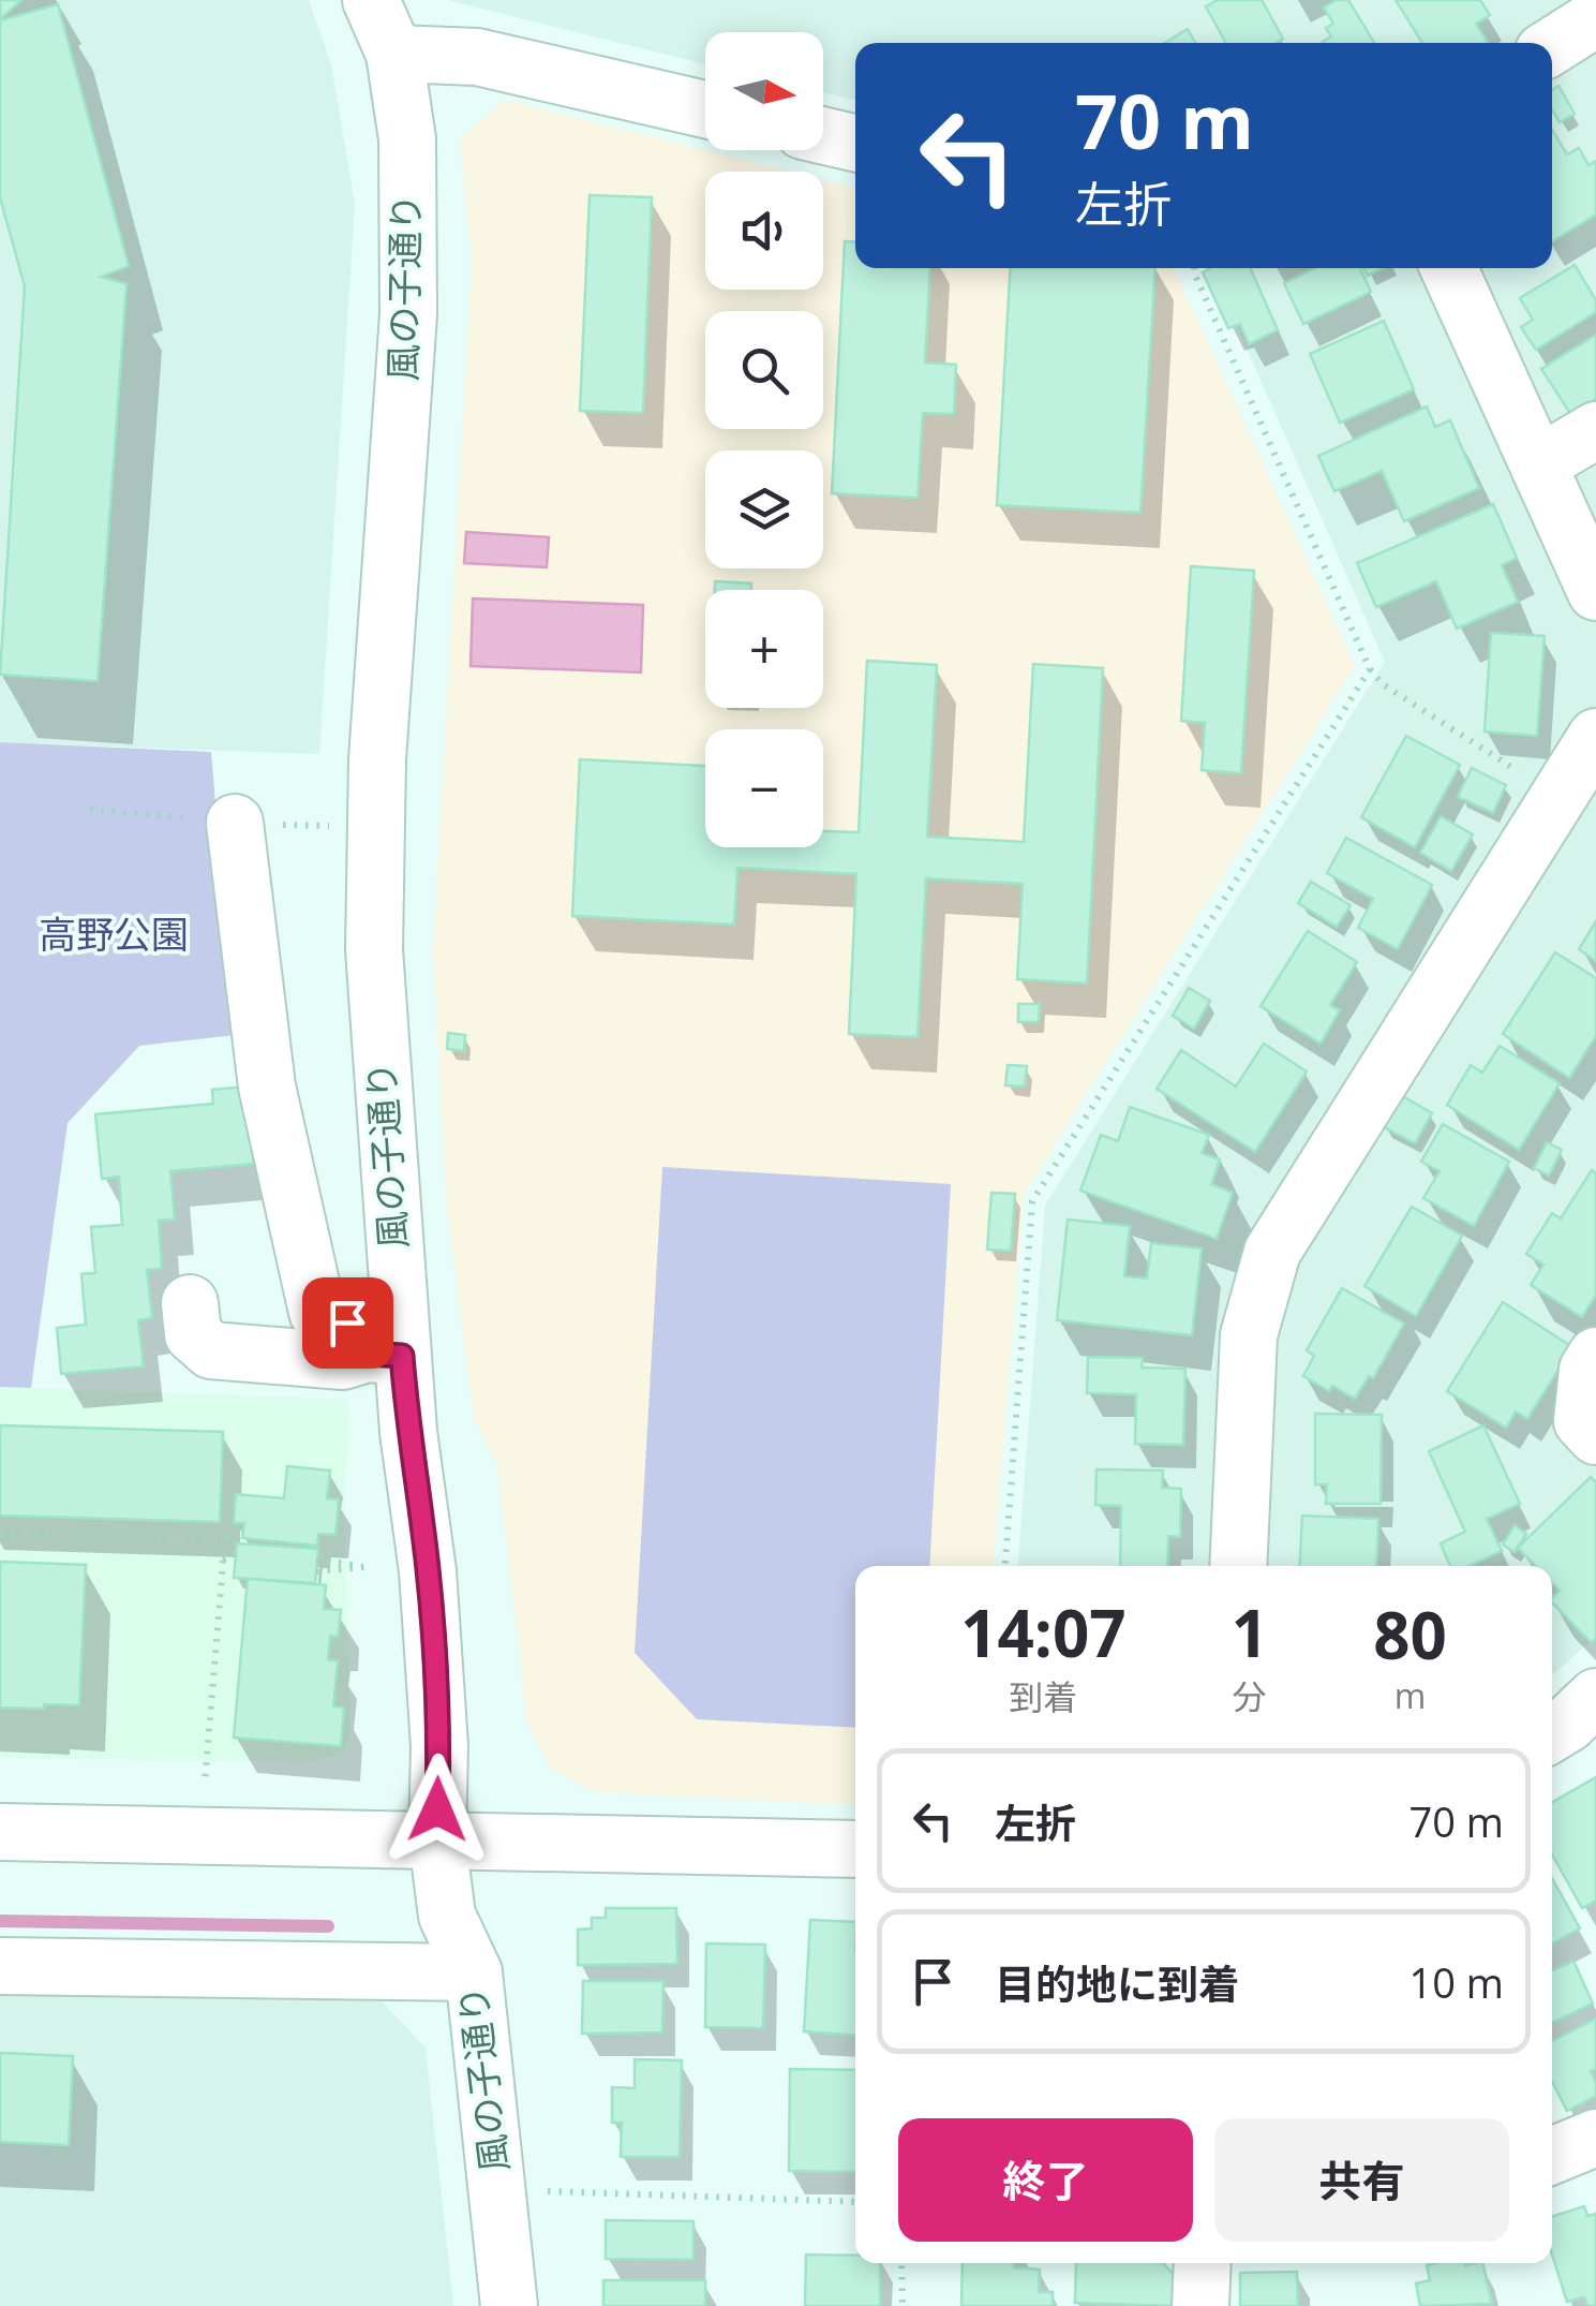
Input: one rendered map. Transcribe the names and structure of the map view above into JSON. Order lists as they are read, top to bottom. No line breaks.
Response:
{"streets":{"street":["風の子通り"]},"parks":["高野公園"],"north":"right","page":{"map_buttons":["+","−"],"turn":["70 m","左折"],"eta":["14:07","到着","1","分","80","m"],"list":[{"name":"左折","value":"70 m"},{"name":"目的地に到着","value":"10 m"}],"buttons":["終了","共有"]}}
